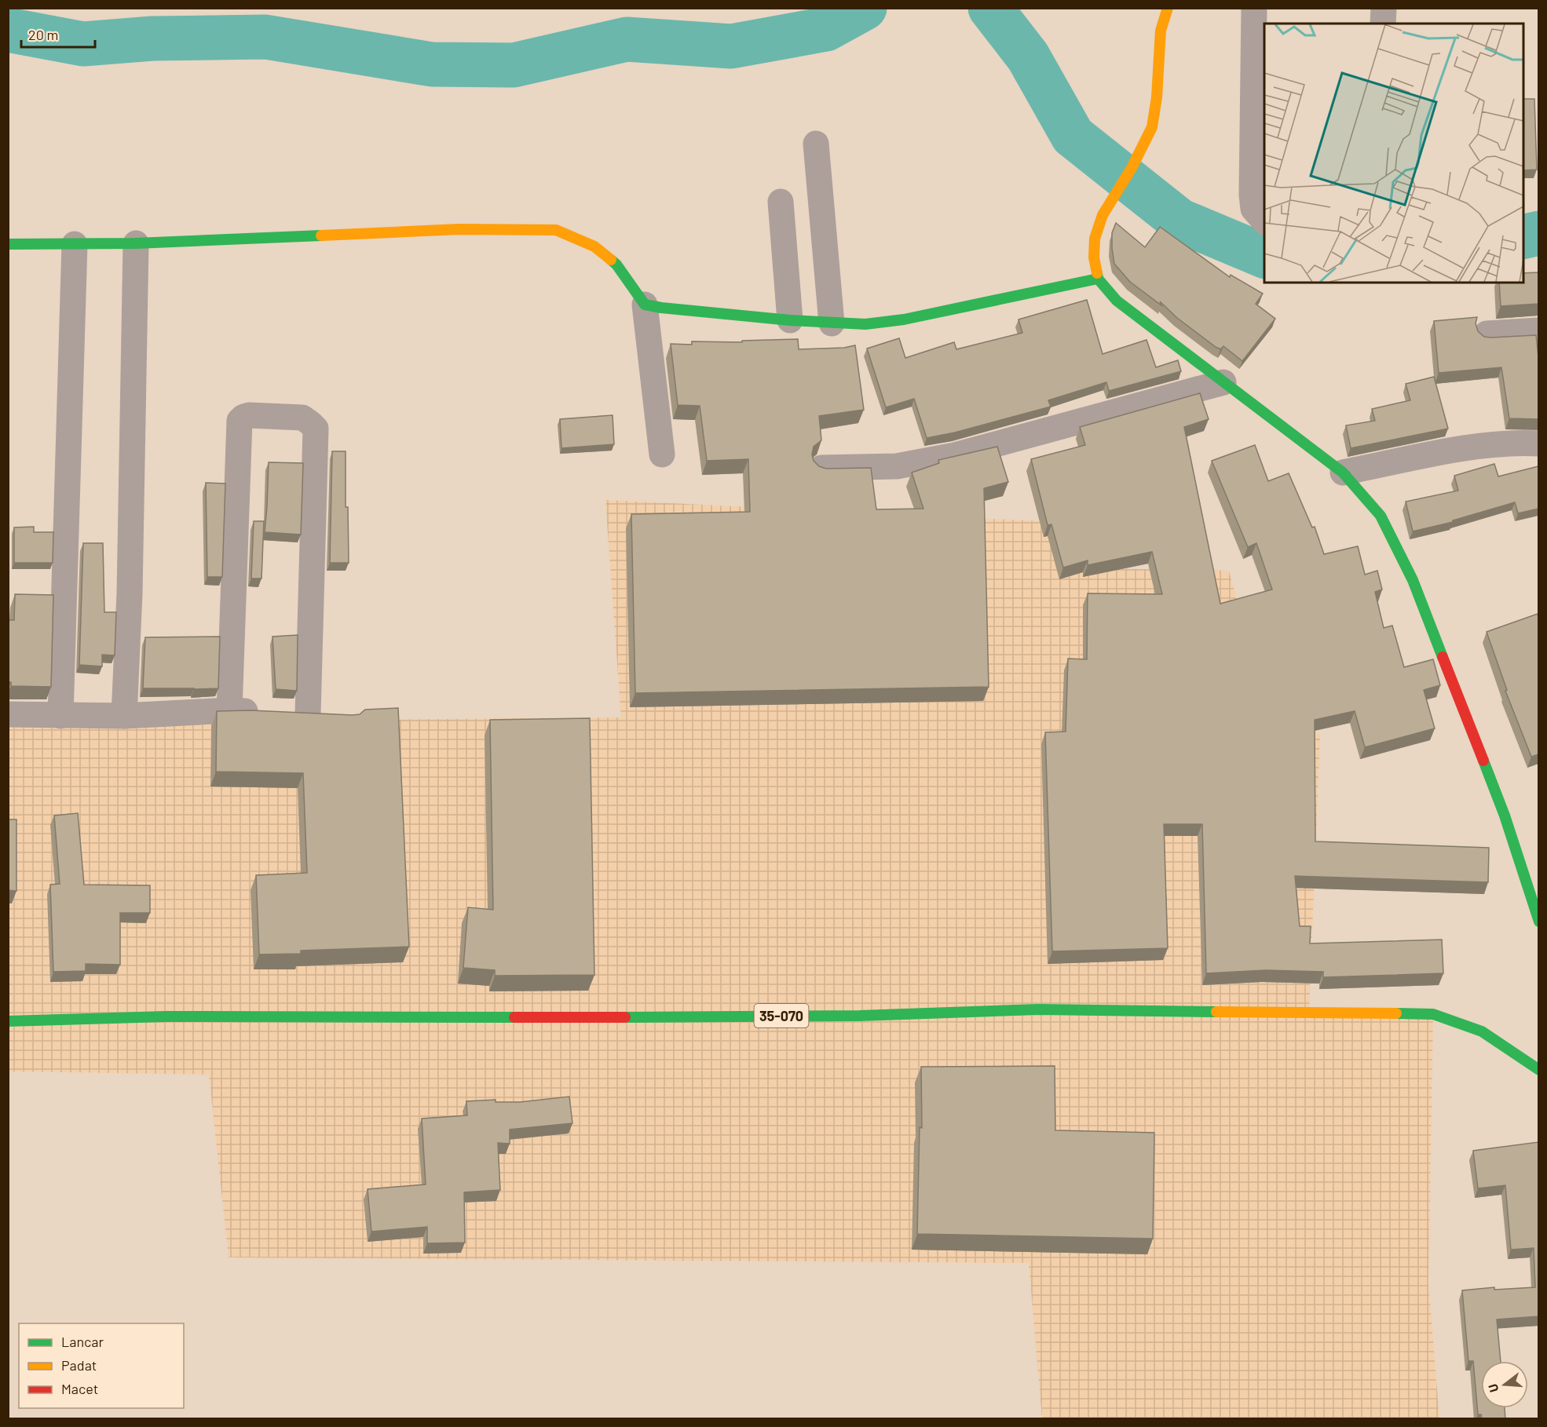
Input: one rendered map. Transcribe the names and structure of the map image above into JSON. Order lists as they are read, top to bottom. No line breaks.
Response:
{"streets":{"street":["35-070"]},"legend":["Lancar","Padat","Macet"],"scale_bar":"20 m","north":"left"}
